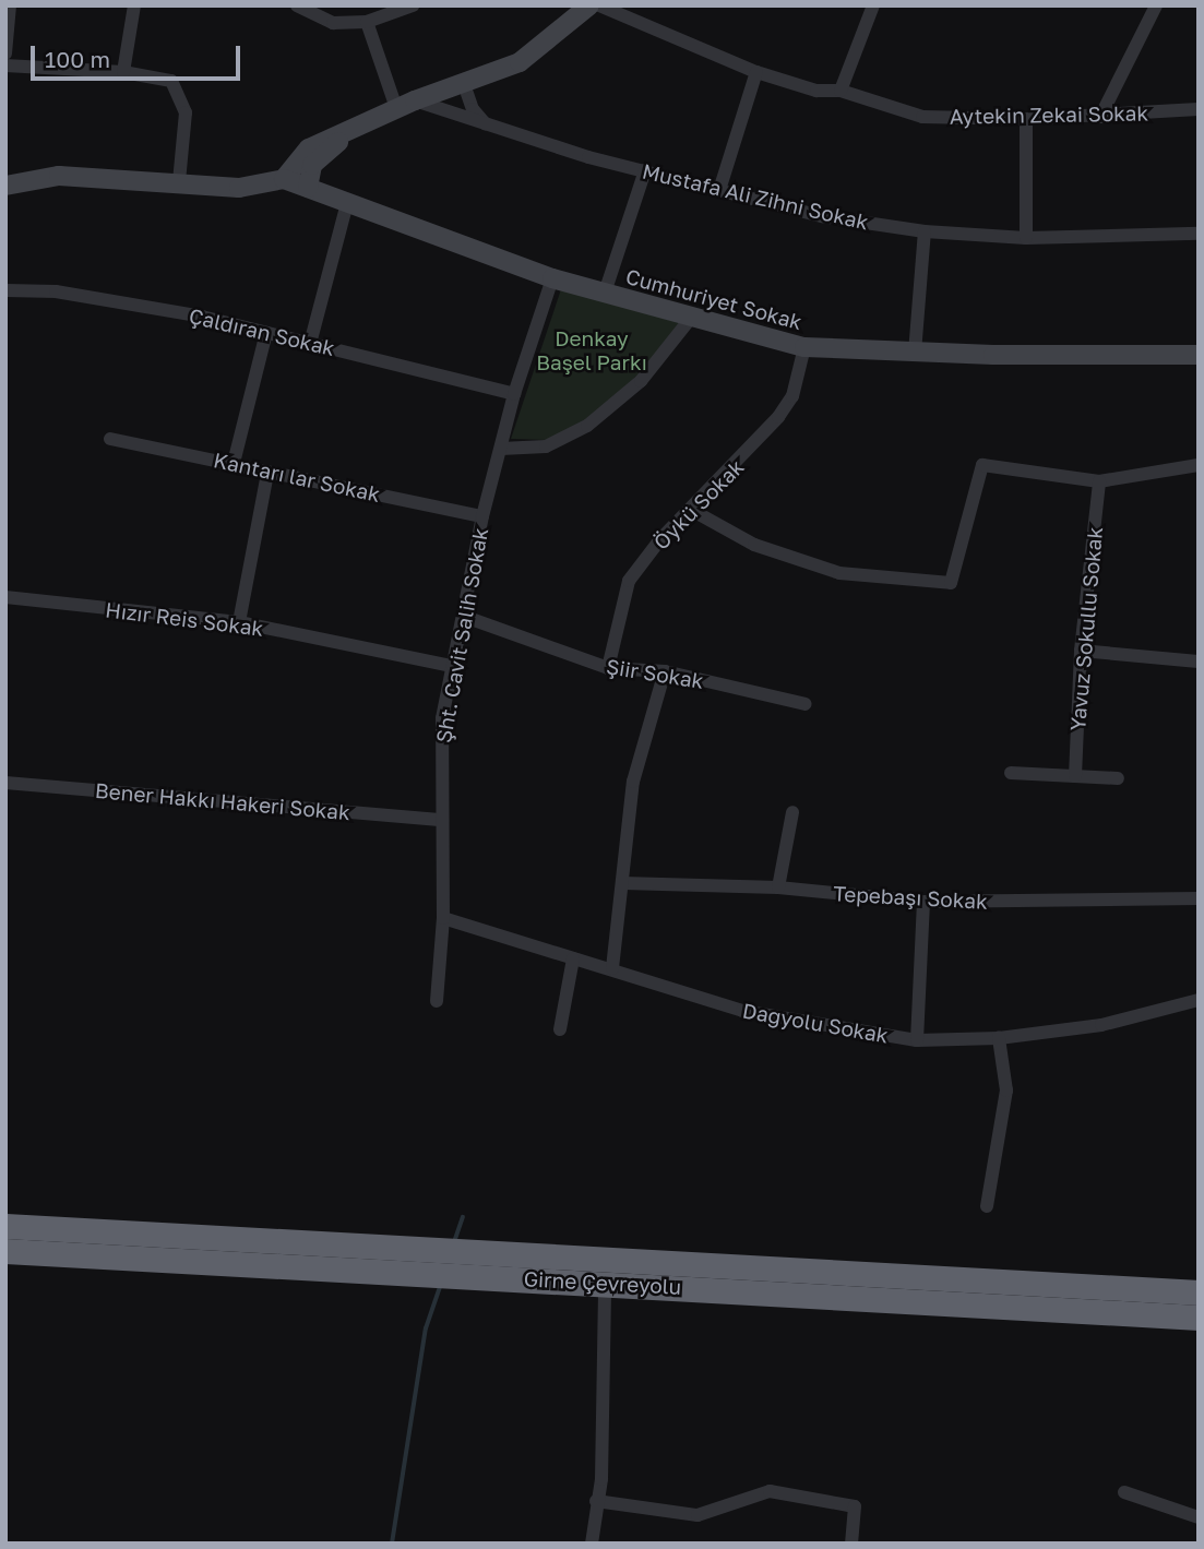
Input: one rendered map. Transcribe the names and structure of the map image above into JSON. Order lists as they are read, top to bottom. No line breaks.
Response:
{"streets":{"highway":["Girne Çevreyolu"],"street":["Aytekin Zekai Sokak","Mustafa Ali Zihni Sokak","Cumhuriyet Sokak","Çaldıran Sokak","Kantarı lar Sokak","Öykü Sokak","Hızır Reis Sokak","Yavuz Sokullu Sokak","Şht. Cavit Salih Sokak","Şiir Sokak","Bener Hakkı Hakeri Sokak","Tepebaşı Sokak","Dağyolu Sokak"]},"crossings":[["Cumhuriyet Sokak","Öykü Sokak"],["Cumhuriyet Sokak","Şht. Cavit Salih Sokak"],["Çaldıran Sokak","Şht. Cavit Salih Sokak"],["Kantarı lar Sokak","Şht. Cavit Salih Sokak"],["Öykü Sokak","Şiir Sokak"],["Hızır Reis Sokak","Şht. Cavit Salih Sokak"],["Şht. Cavit Salih Sokak","Şiir Sokak"],["Şht. Cavit Salih Sokak","Bener Hakkı Hakeri Sokak"],["Şht. Cavit Salih Sokak","Dağyolu Sokak"]],"parks":["Denkay Başel Parkı"],"scale_bar":"100 m"}
